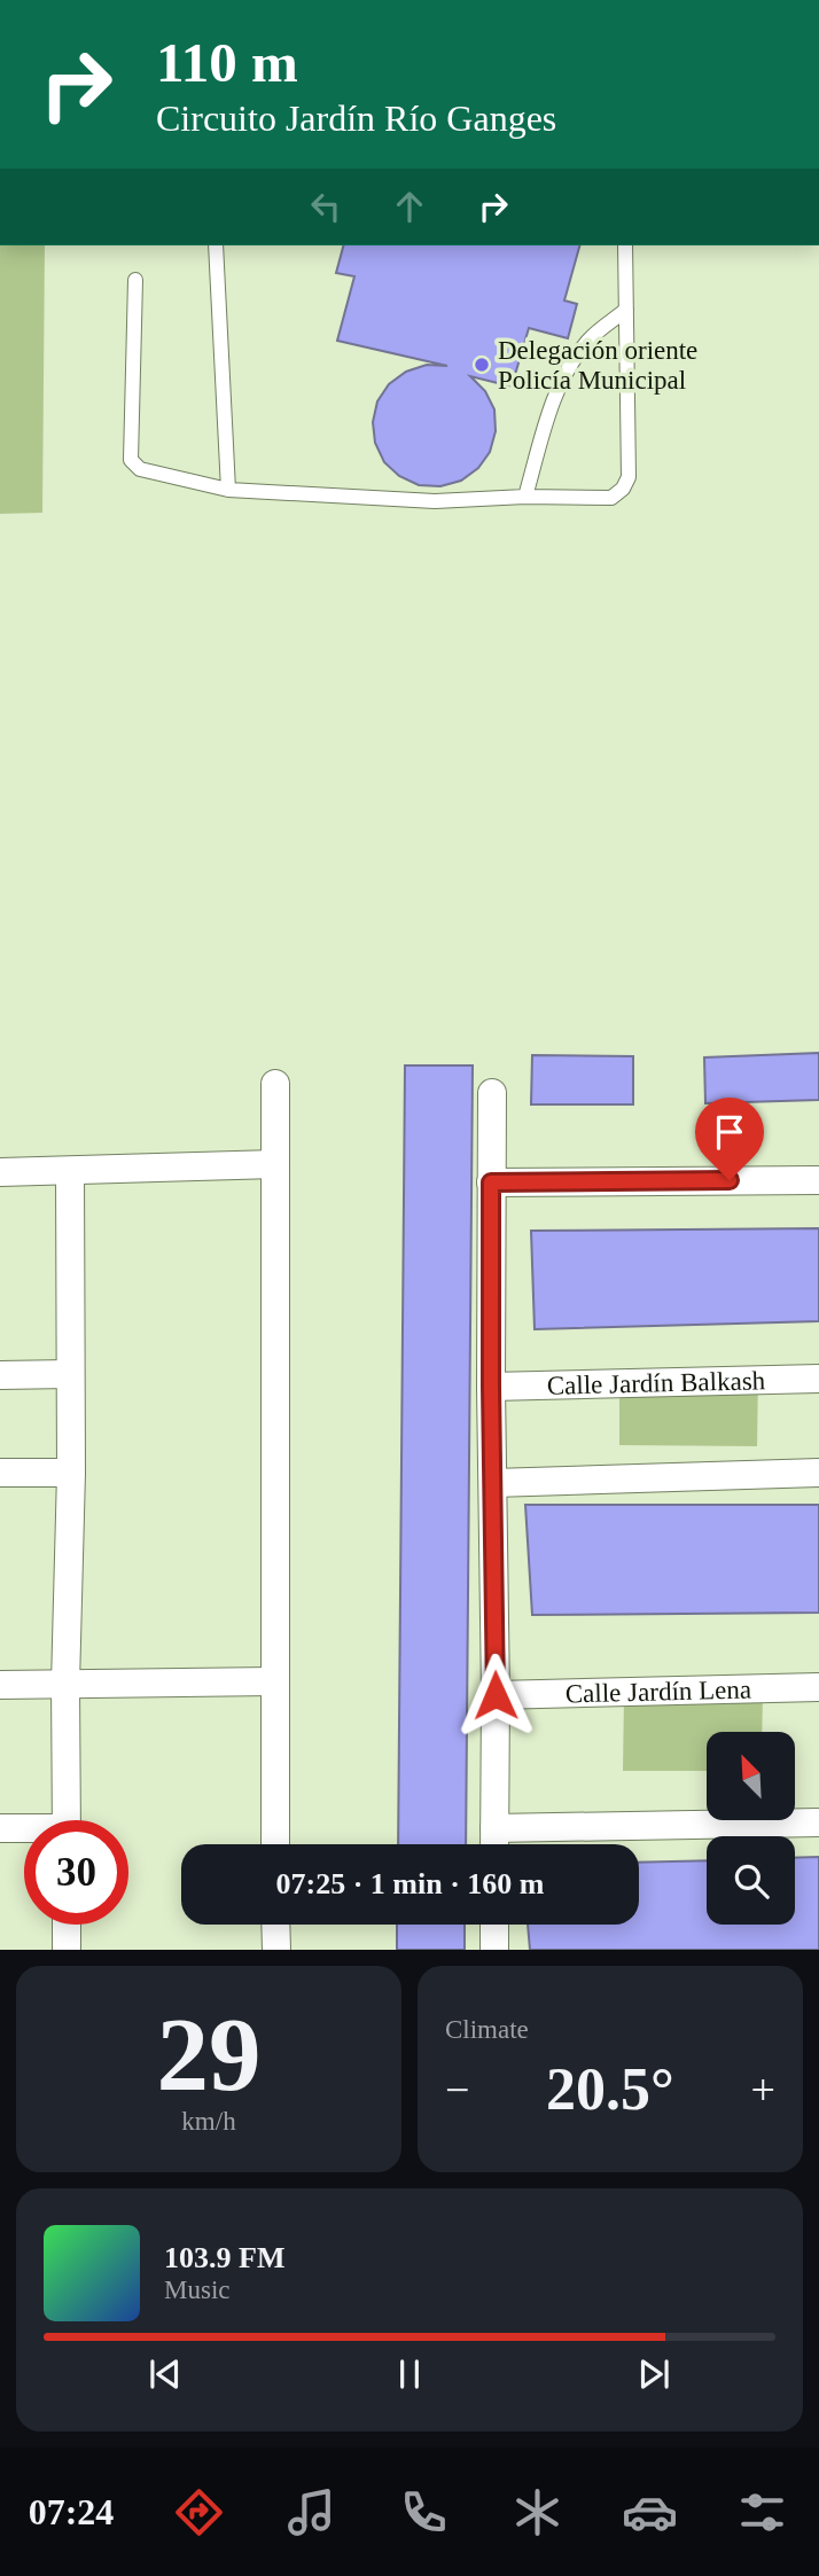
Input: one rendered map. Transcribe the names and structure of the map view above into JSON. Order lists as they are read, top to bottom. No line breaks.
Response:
{"streets":{"street":["Calle Jardín Balkash","Calle Jardín Lena"]},"places":["Delegación oriente Policía Municipal"],"north":"top left","page":{"turn":["110 m","Circuito Jardín Río Ganges"],"limit":"30","trip":"07:25 · 1 min · 160 m","tile":[["29","km/h"],"Climate"],"heat":["−","20.5°","+"],"song":["103.9 FM","Music"],"tabs":"07:24"}}
